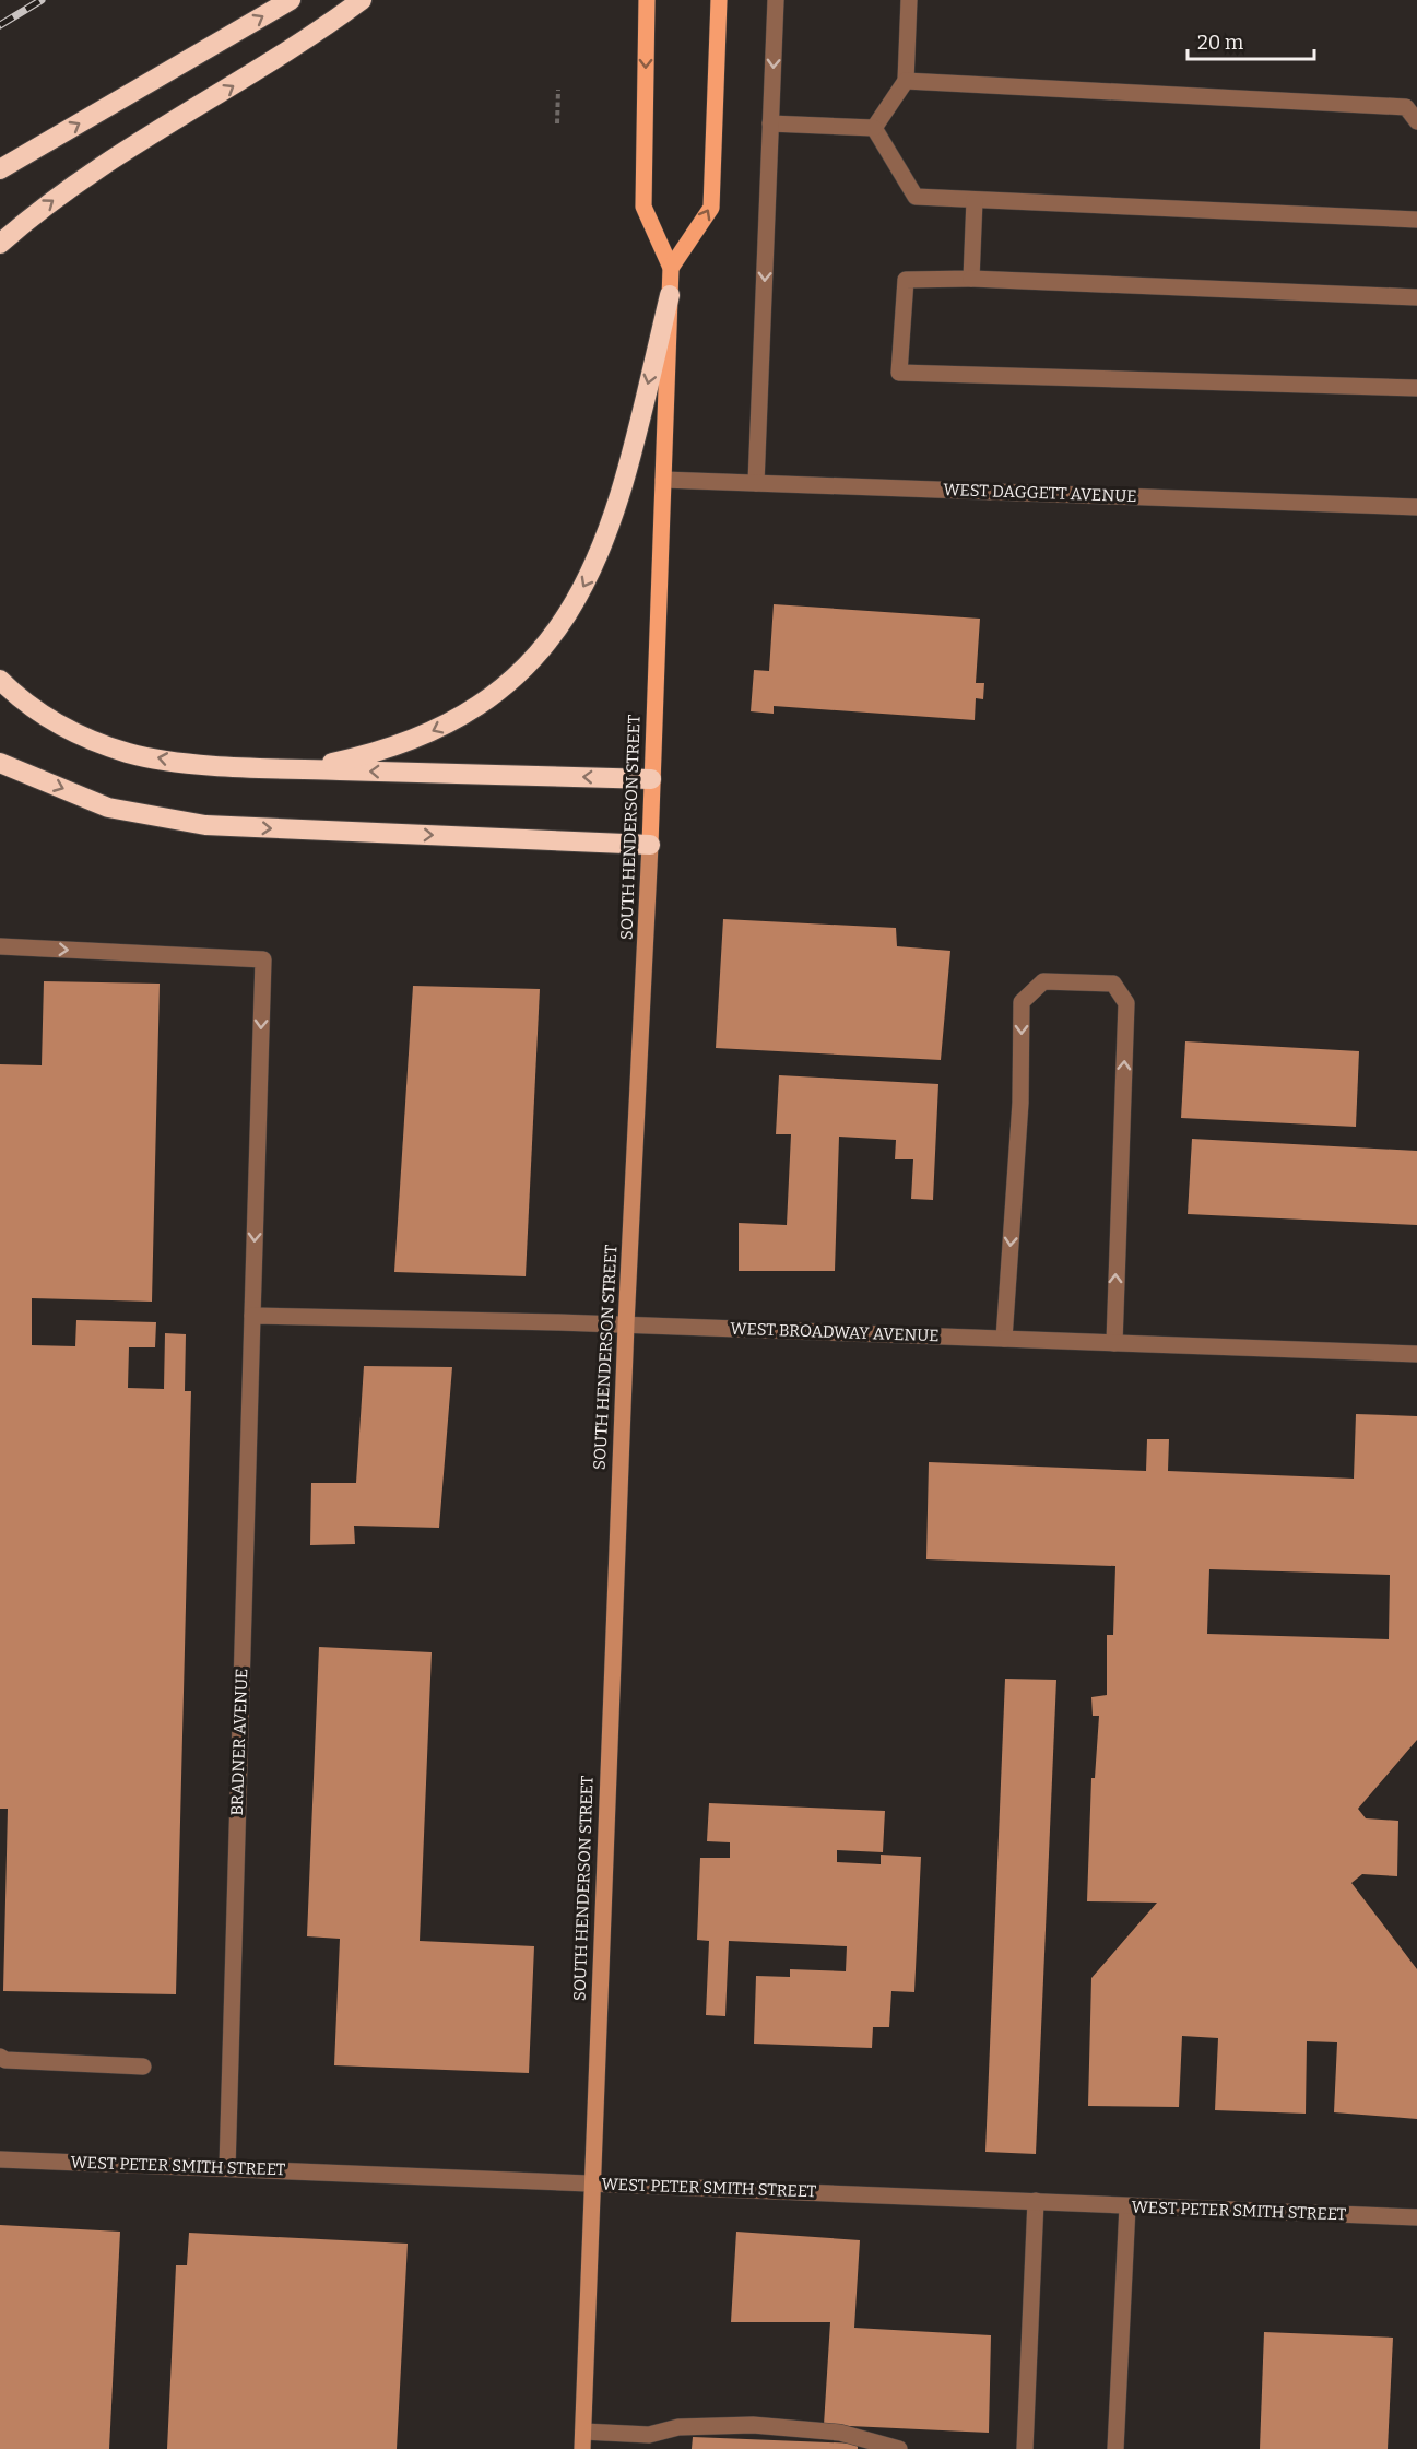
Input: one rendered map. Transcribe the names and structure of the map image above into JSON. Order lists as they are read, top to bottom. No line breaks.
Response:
{"streets":{"main road":["SOUTH HENDERSON STREET"],"street":["WEST DAGGETT AVENUE","WEST BROADWAY AVENUE","BRADNER AVENUE","WEST PETER SMITH STREET"]},"crossings":[["WEST DAGGETT AVENUE","SOUTH HENDERSON STREET"],["SOUTH HENDERSON STREET","WEST BROADWAY AVENUE"],["SOUTH HENDERSON STREET","WEST PETER SMITH STREET"],["WEST BROADWAY AVENUE","BRADNER AVENUE"],["BRADNER AVENUE","WEST PETER SMITH STREET"]],"scale_bar":"20 m"}
